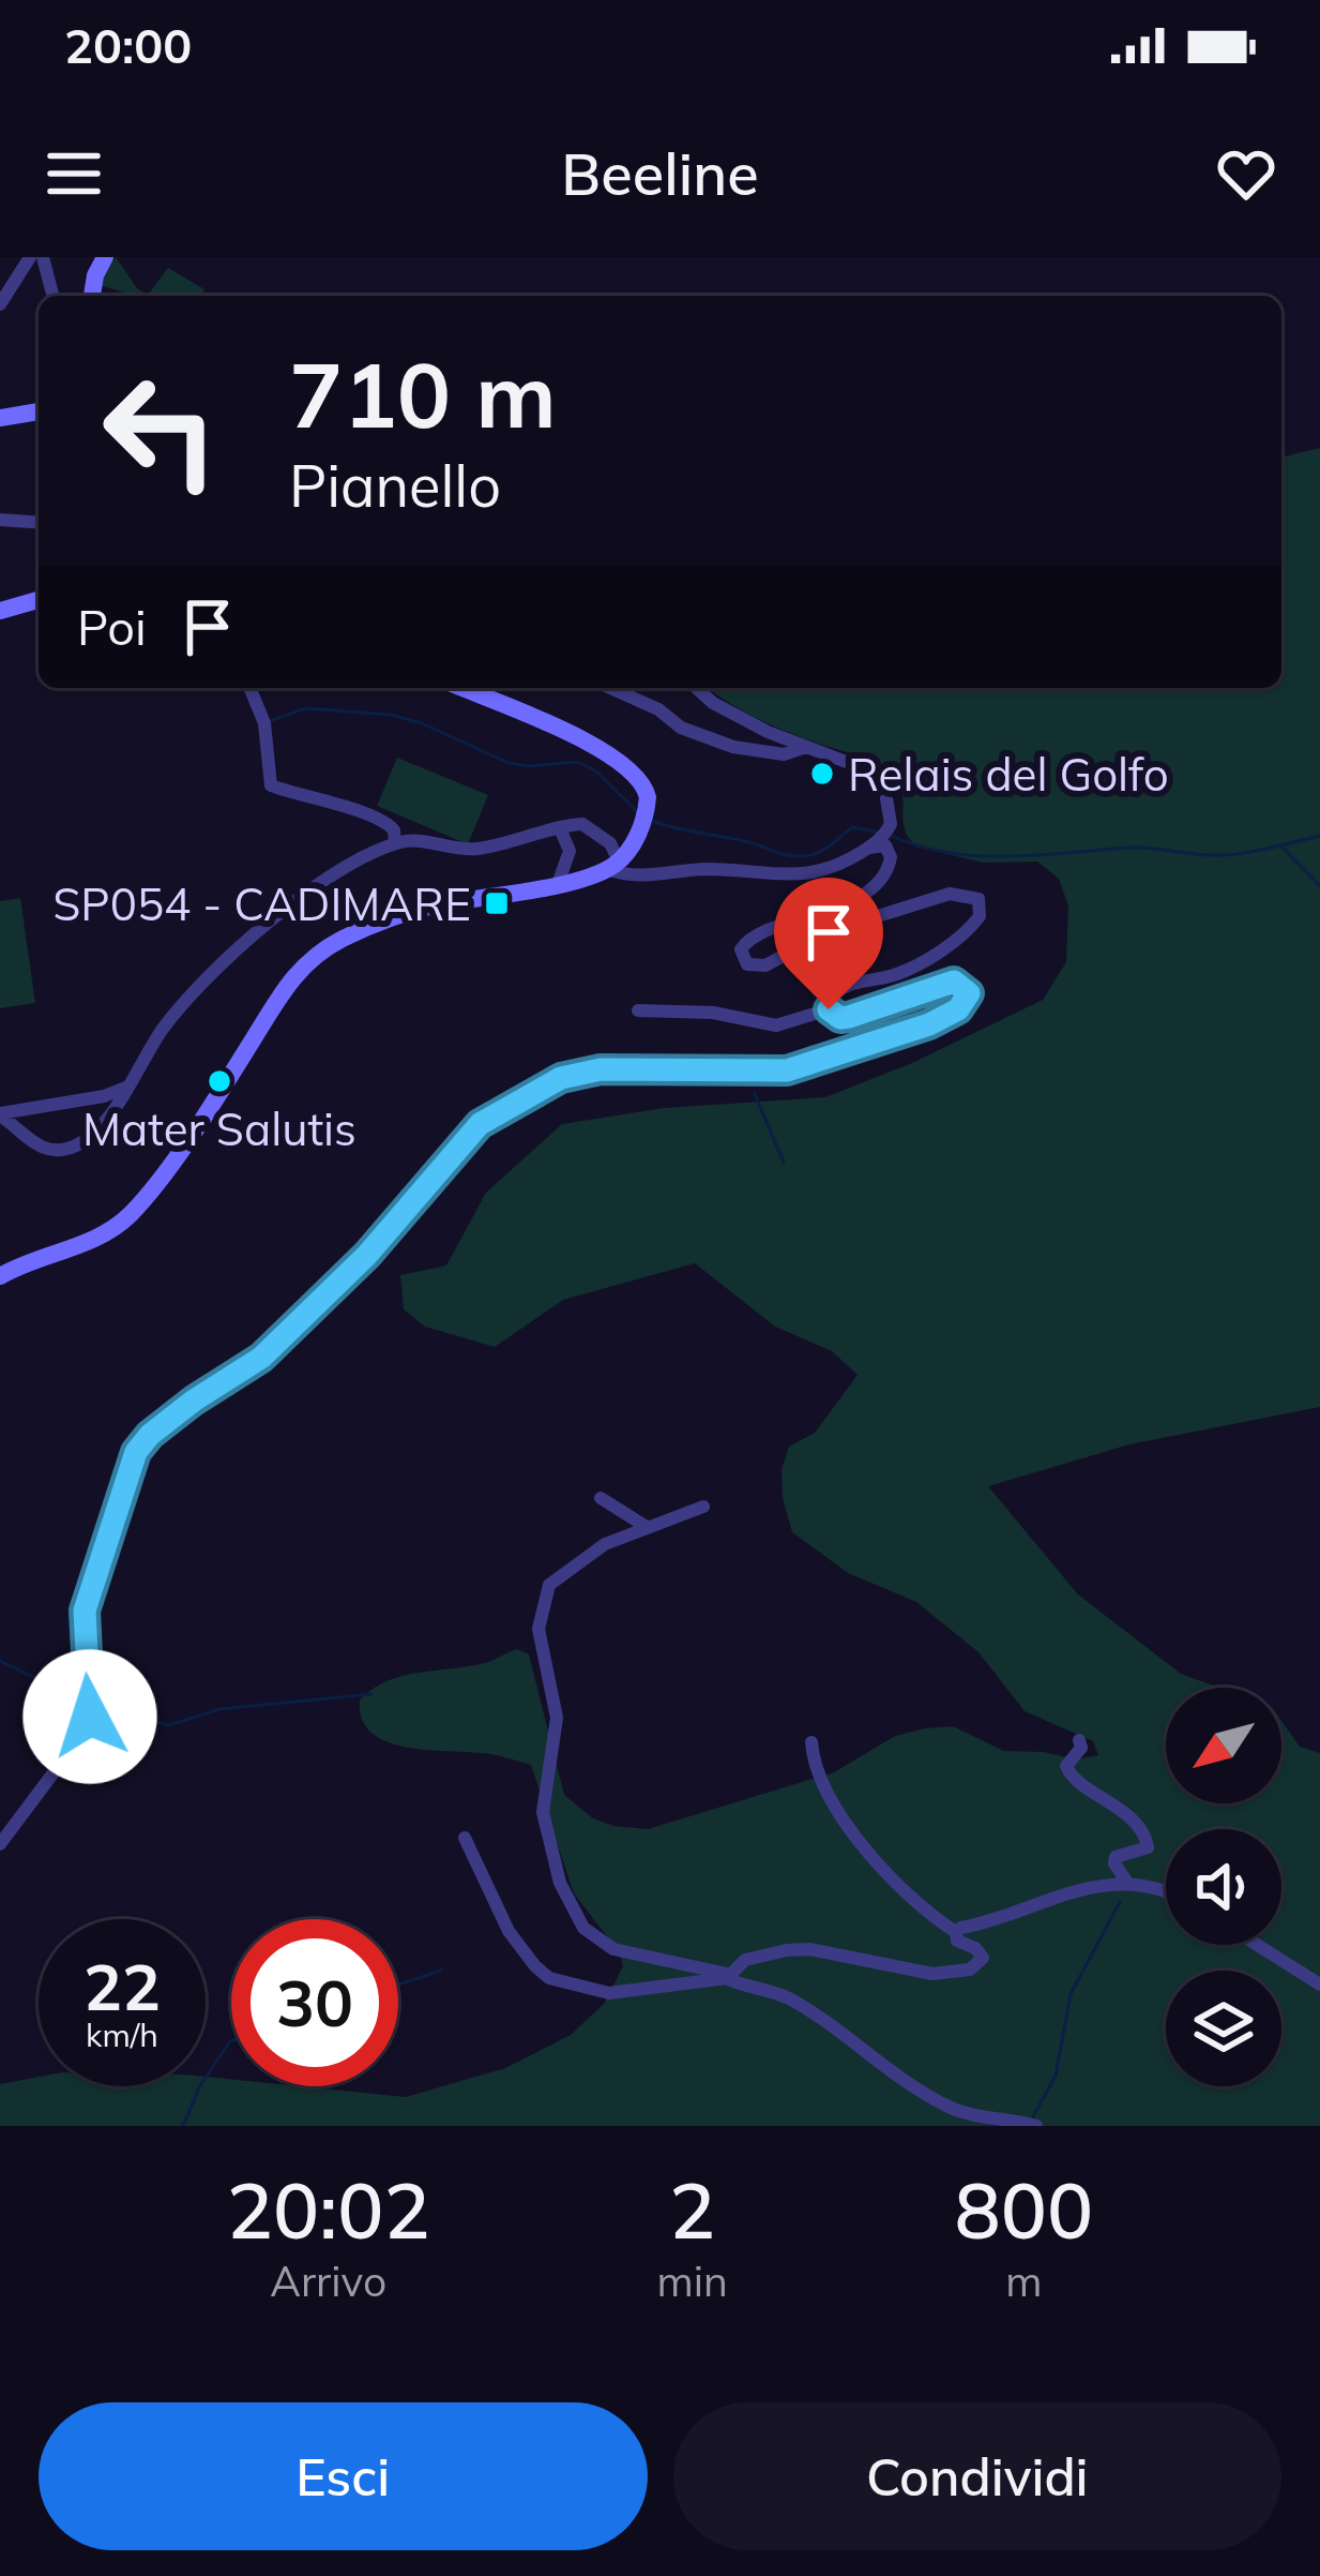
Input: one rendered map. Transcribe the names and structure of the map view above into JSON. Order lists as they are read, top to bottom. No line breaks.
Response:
{"places":{"other":["Relais del Golfo","Mater Salutis"],"transit":["SP054 - CADIMARE"]},"north":"bottom left","page":{"status":"20:00","header":"Beeline","turn":["710 m","Pianello"],"then":"Poi","speed":"22 km/h","limit":"30","eta":["20:02","Arrivo","2","min","800","m"],"buttons":["Esci","Condividi"]}}
